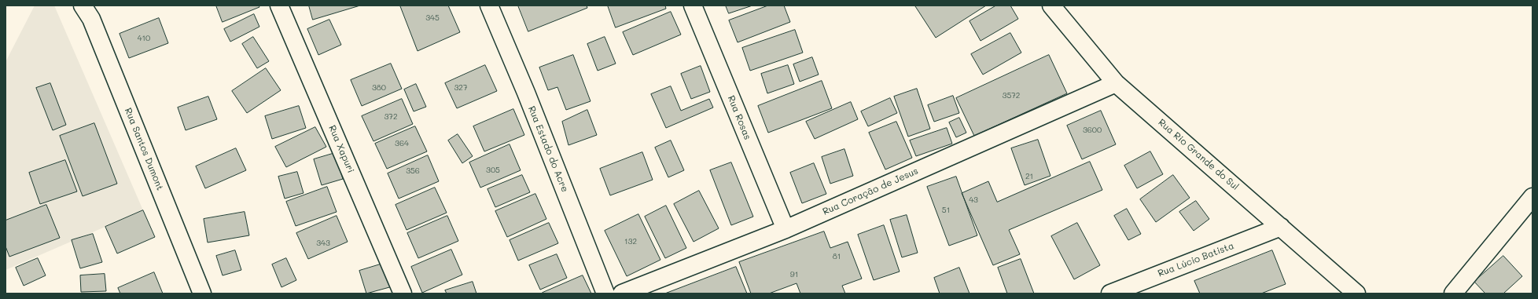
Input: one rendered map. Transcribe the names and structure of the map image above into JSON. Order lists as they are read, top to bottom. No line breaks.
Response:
{"streets":{"street":["Rua Rosas","Rua Santos Dumont","Rua Xapuri","Rua Estado do Acre","Rua Rio Grande do Sul","Rua Coração de Jesus","Rua Lúcio Batista"]},"crossings":[["Rua Rosas","Rua Coração de Jesus"],["Rua Rio Grande do Sul","Rua Coração de Jesus"],["Rua Rio Grande do Sul","Rua Lúcio Batista"]],"house_numbers":["345","410","380","327","3572","372","3600","364","305","356","21","43","51","132","343","81","91"]}
